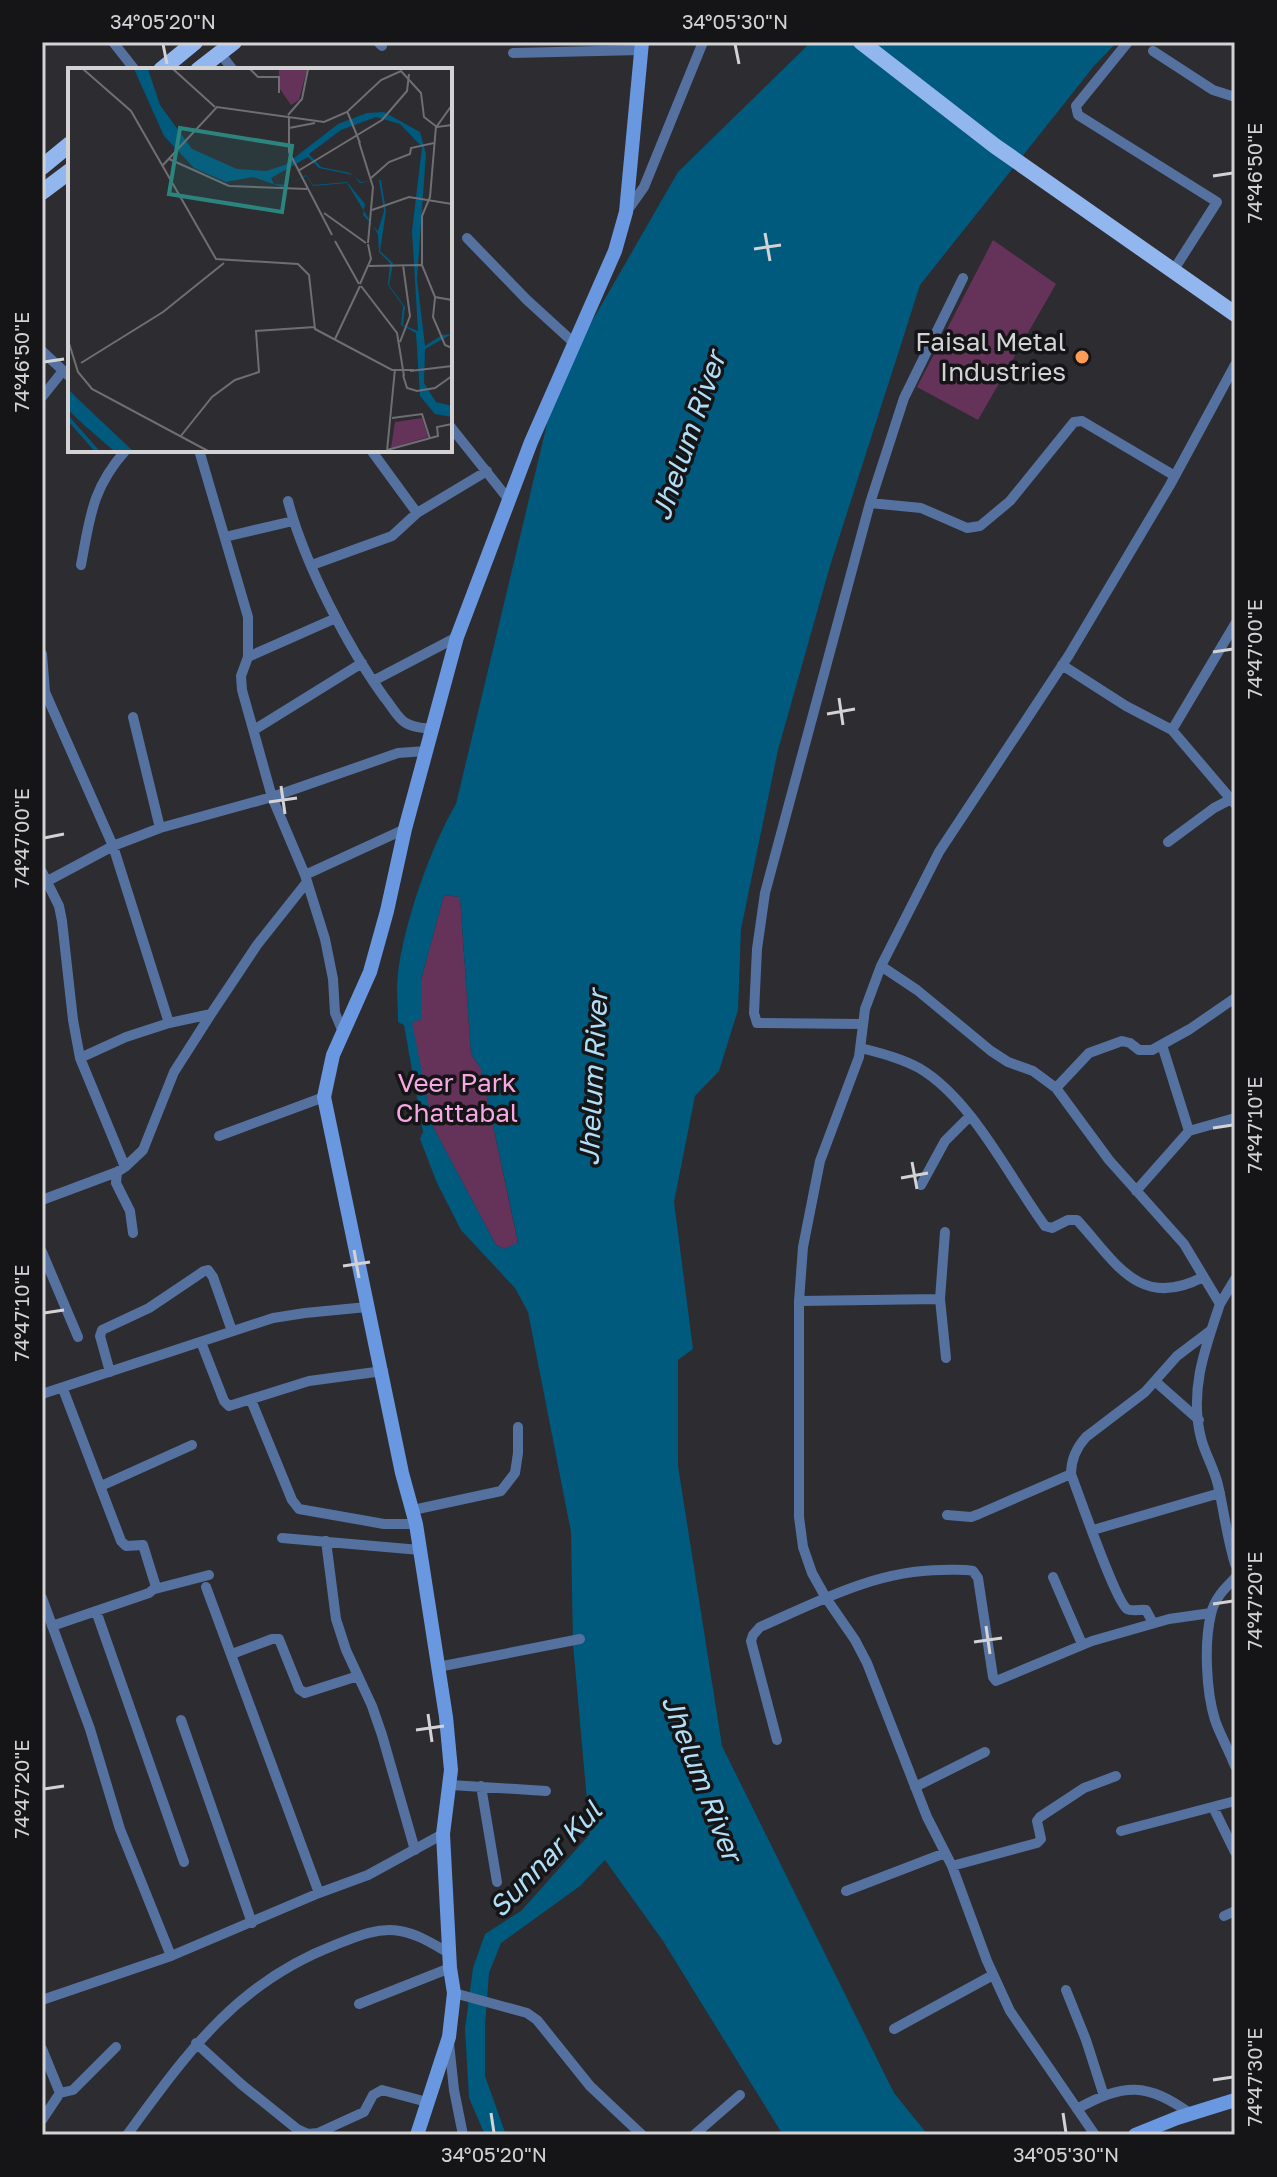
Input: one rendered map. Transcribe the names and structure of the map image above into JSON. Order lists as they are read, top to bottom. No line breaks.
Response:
{"water":["Jhelum River","Sunnar Kul"],"parks":["Veer Park Chattabal"],"places":["Faisal Metal Industries"],"coordinates":["34°05'20\"N","34°05'30\"N","74°46'50\"E","74°47'00\"E","74°47'10\"E","74°47'20\"E","74°47'30\"E"]}
